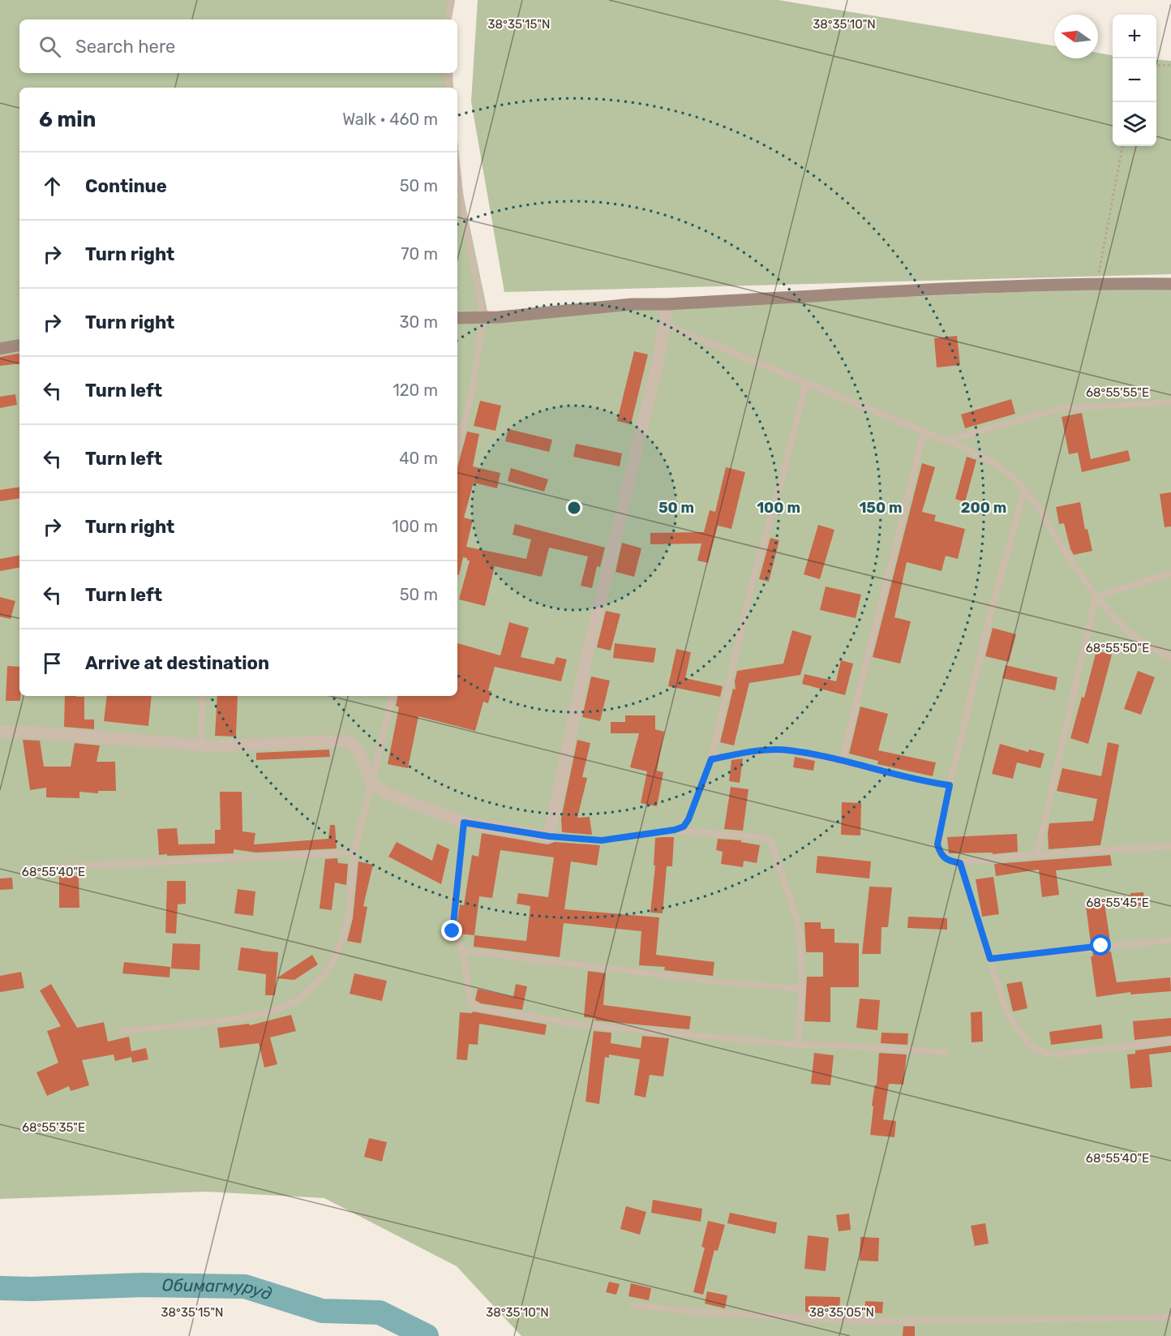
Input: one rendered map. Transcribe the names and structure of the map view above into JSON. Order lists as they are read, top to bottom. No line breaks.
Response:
{"water":["Обимагмуруд"],"north":"left","page":{"map_buttons":["+","−"],"search":"Search here","heading":["6 min","Walk · 460 m"],"list":[["Continue","50 m"],["Turn right","70 m"],["Turn right","30 m"],["Turn left","120 m"],["Turn left","40 m"],["Turn right","100 m"],["Turn left","50 m"],"Arrive at destination"]},"coordinates":["38°35'15\"N","38°35'10\"N","68°55'55\"E","68°55'50\"E","68°55'40\"E","68°55'45\"E","68°55'35\"E","38°35'05\"N"],"rings":["50 m","100 m","150 m","200 m"]}
